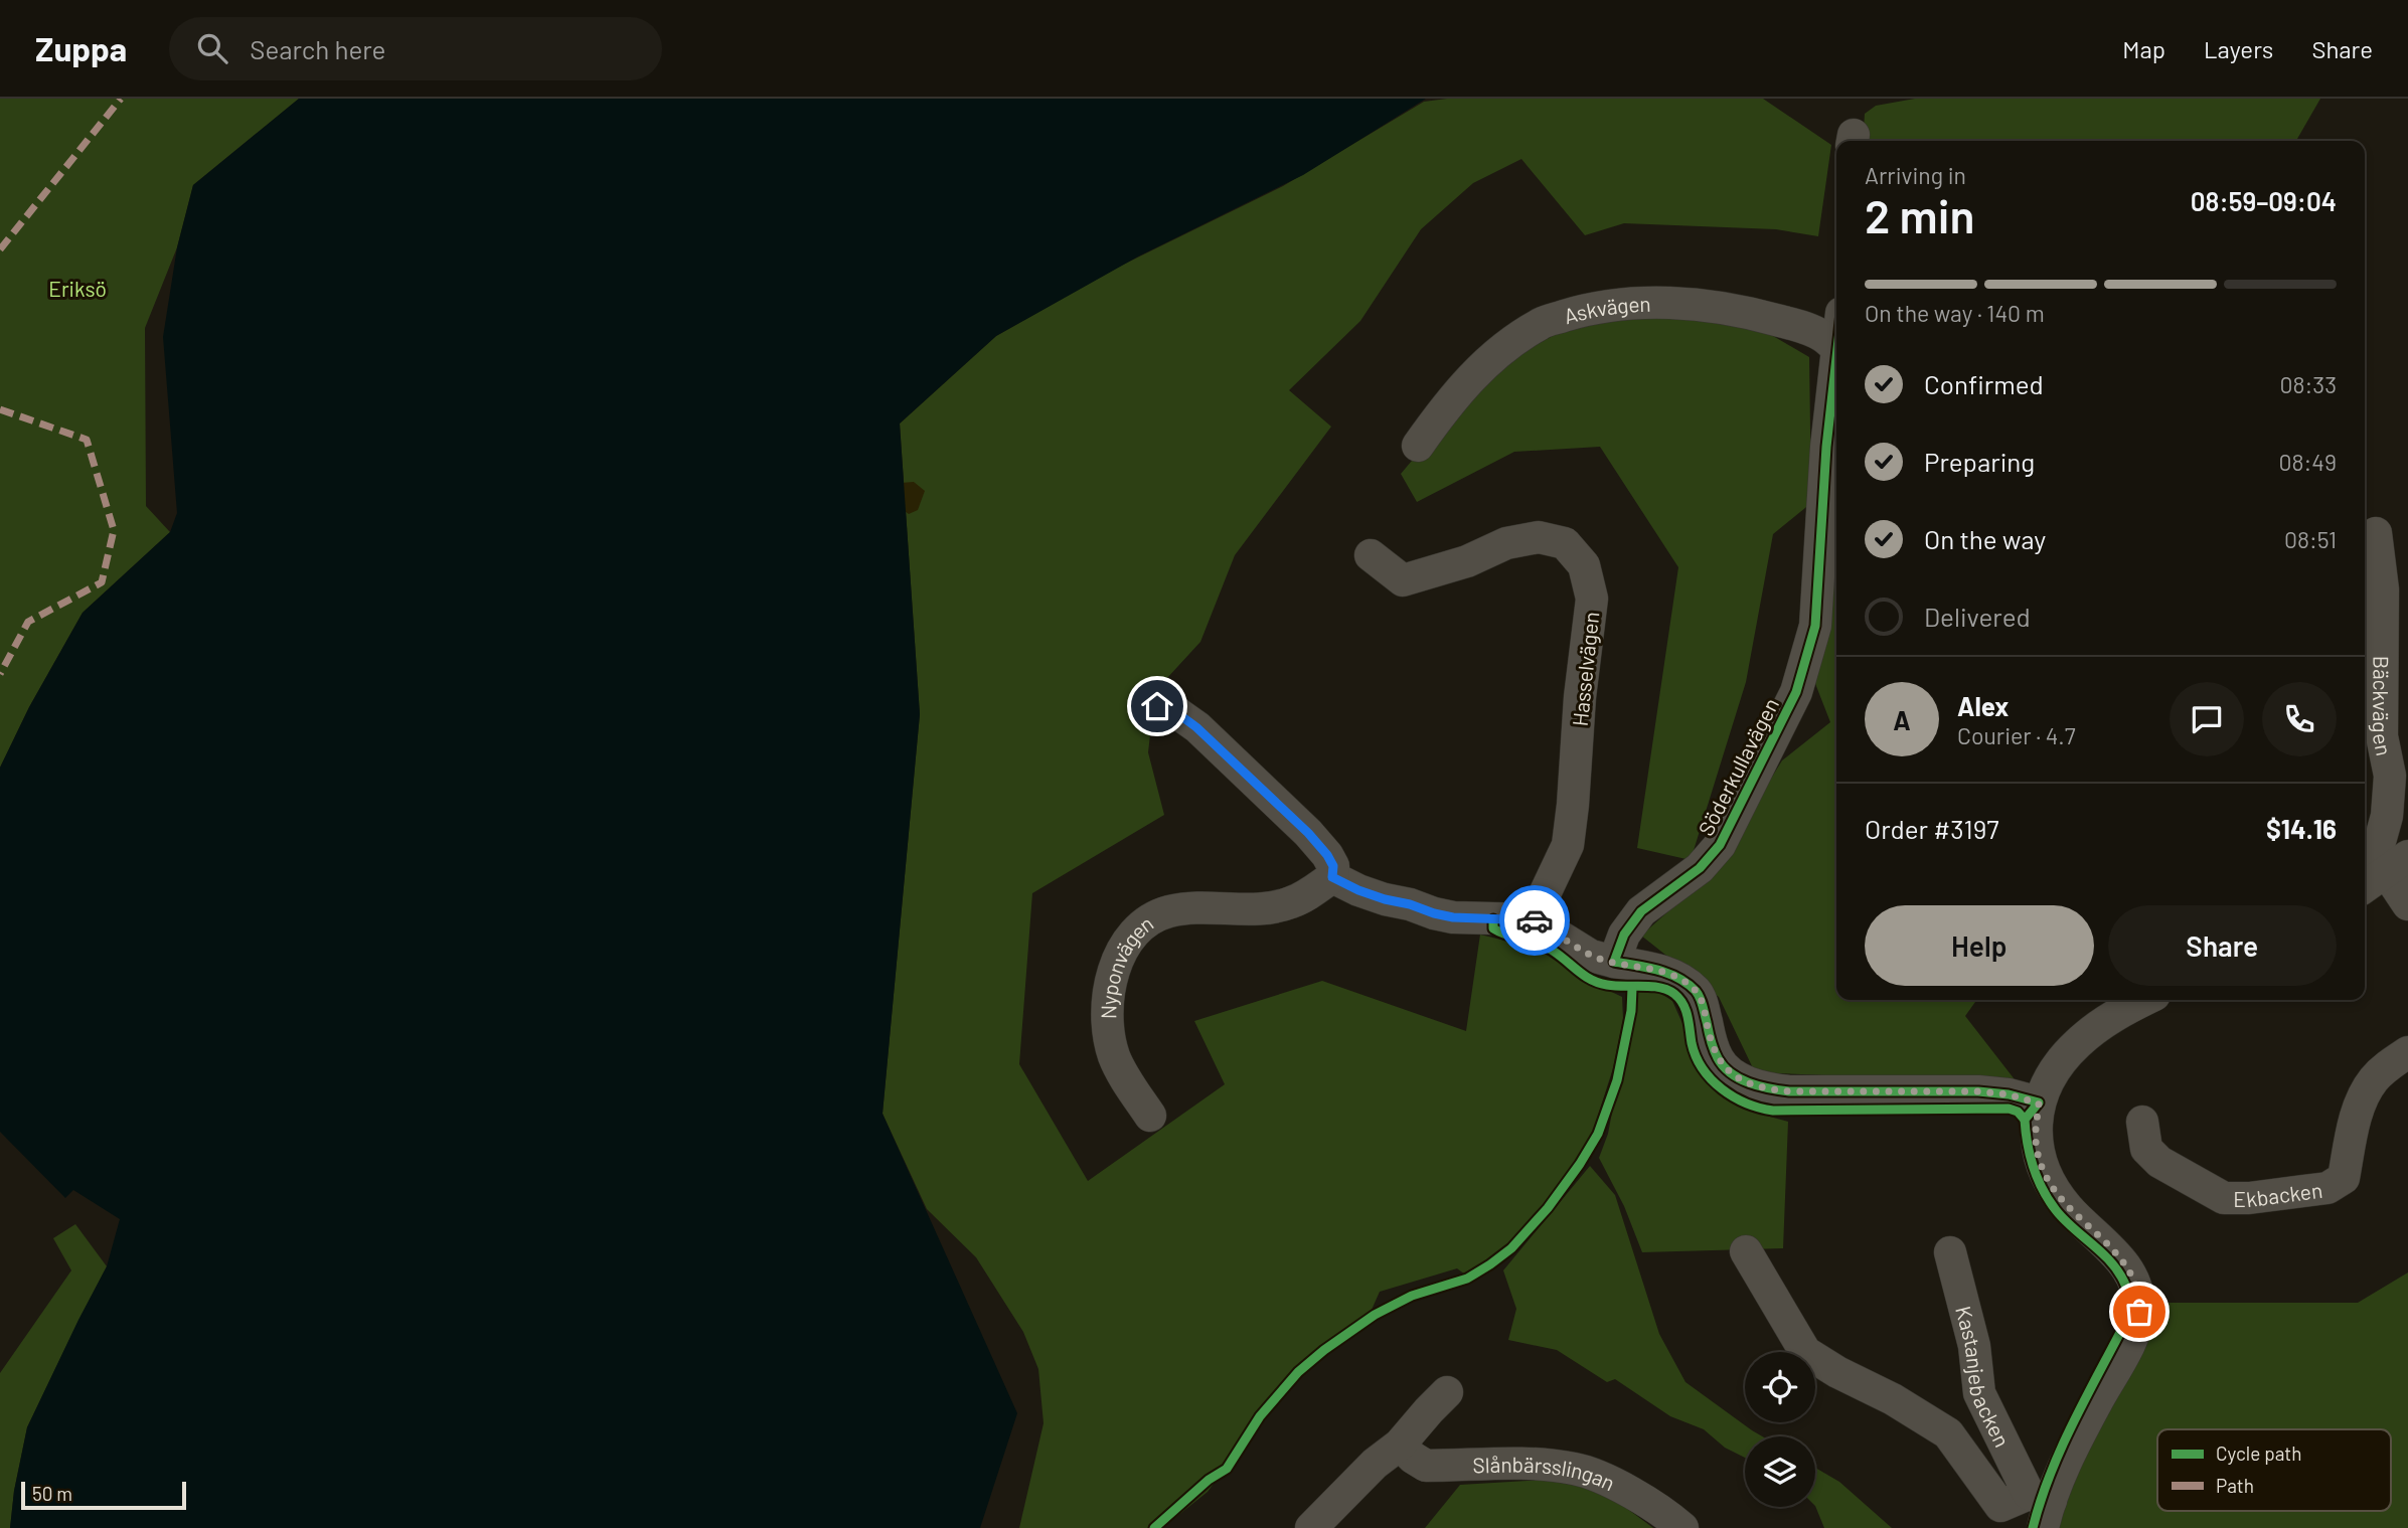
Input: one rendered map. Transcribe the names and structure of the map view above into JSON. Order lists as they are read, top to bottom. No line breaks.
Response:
{"streets":{"street":["Askvägen","Hasselvägen","Bäckvägen","Söderkullavägen","Nyponvägen","Ekbacken","Kastanjebacken","Slånbärsslingan"]},"parks":["Eriksö"],"legend":["Cycle path","Path"],"scale_bar":"50 m","page":{"header":"Zuppa","search":"Search here","nav":["Map","Layers","Share"],"heading":["2 min","Arriving in","08:59–09:04"],"panel":["Alex","Courier · 4.7","Order #3197","$14.16"],"bar":"On the way · 140 m","list":[["Confirmed","08:33"],["Preparing","08:49"],["On the way","08:51"],"Delivered"],"round":"A","buttons":["Help","Share"],"scale":"50 m"}}
